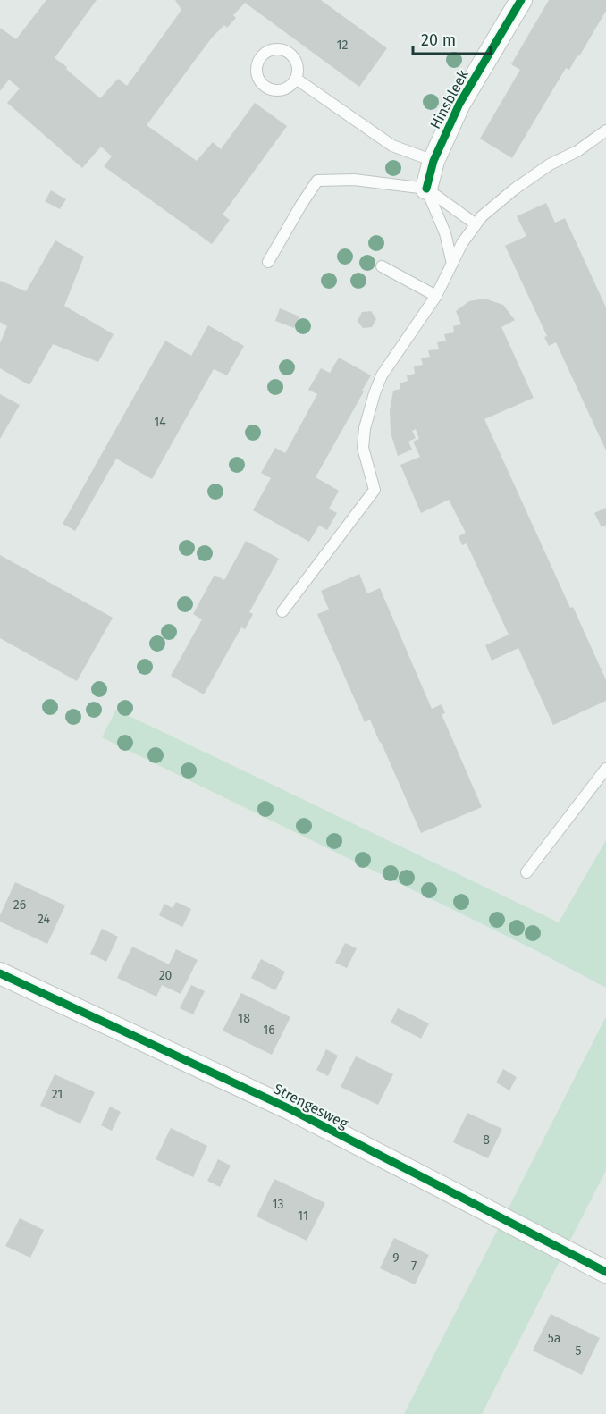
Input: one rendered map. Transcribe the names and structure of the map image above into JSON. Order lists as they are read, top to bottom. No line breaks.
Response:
{"streets":{"street":["Hinsbleek","Strengesweg"]},"house_numbers":["12","14","26","24","20","18","16","21","8","13","11","9","7","5a","5"],"scale_bar":"20 m"}
